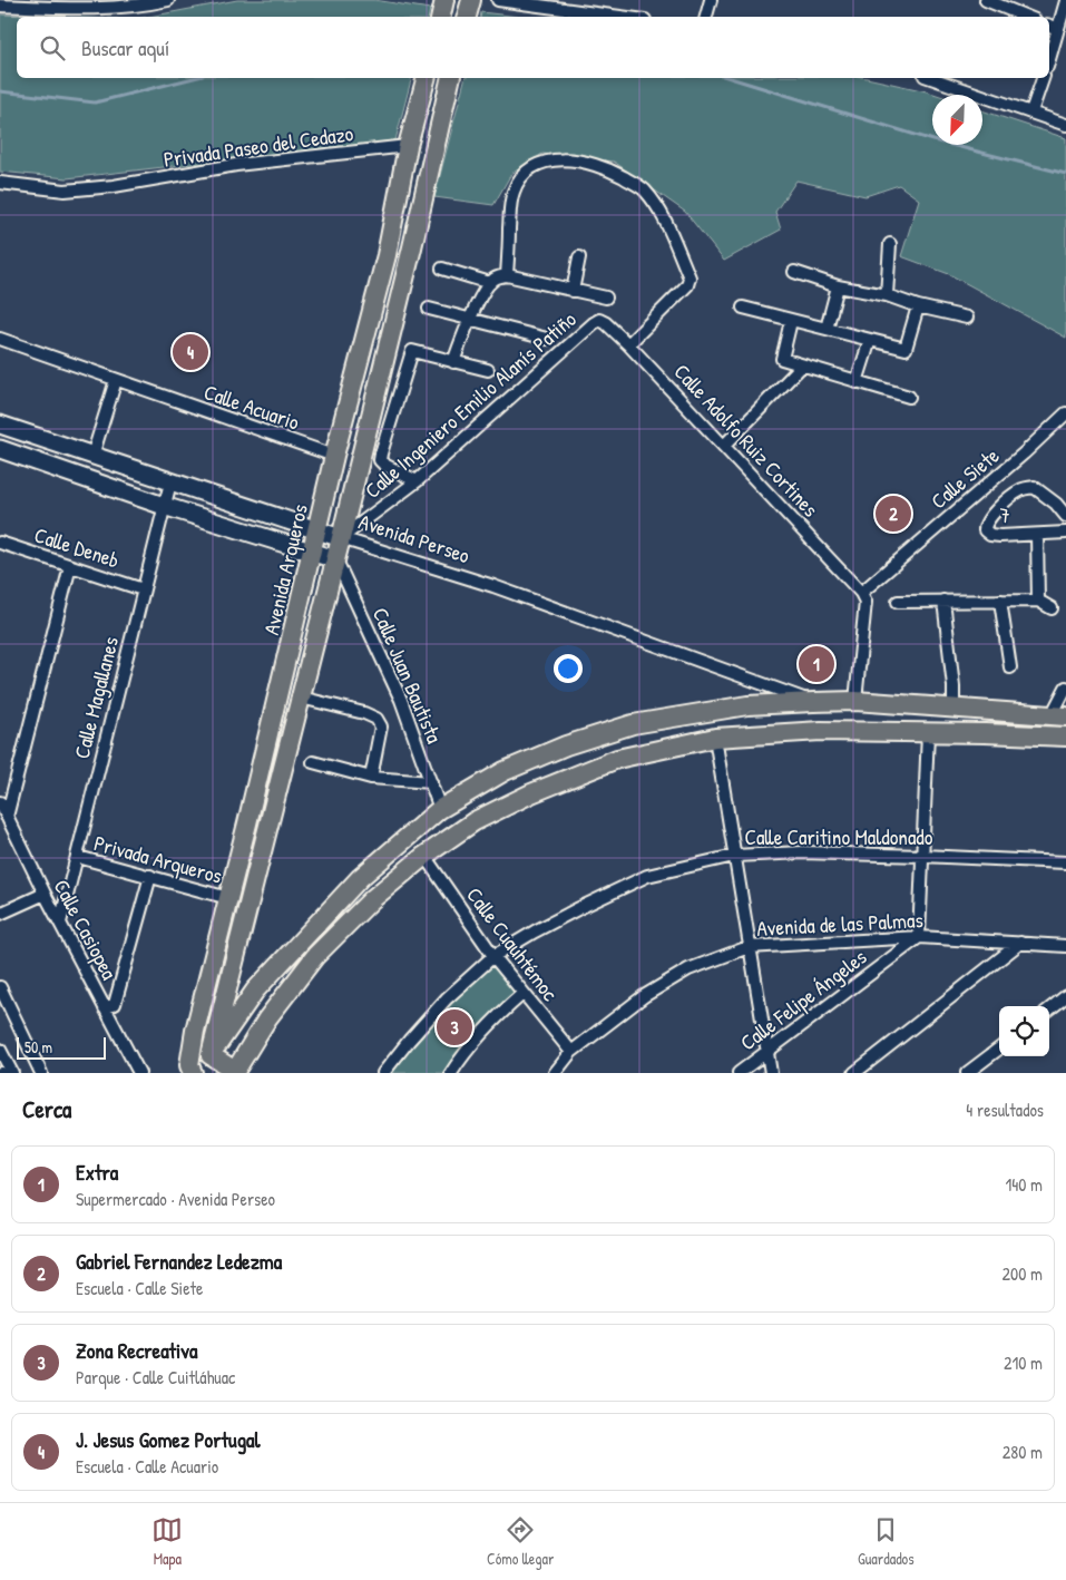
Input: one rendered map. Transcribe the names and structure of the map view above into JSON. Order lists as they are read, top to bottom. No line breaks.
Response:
{"streets":{"main road":["Avenida Perseo","Avenida Arqueros"],"street":["Privada Paseo del Cedazo","Calle Ingeniero Emilio Alanís Patiño","Calle Acuario","Calle Adolfo Ruiz Cortines","Calle Siete","7","Calle Deneb","Calle Juan Bautista","Calle Magallanes","Calle Caritino Maldonado","Privada Arqueros","Avenida de las Palmas","Calle Casiopea","Calle Cuauhtémoc","Calle Felipe Ángeles"]},"crossings":[["Privada Paseo del Cedazo","Avenida Arqueros"],["Calle Ingeniero Emilio Alanís Patiño","Calle Adolfo Ruiz Cortines"],["Calle Ingeniero Emilio Alanís Patiño","Avenida Perseo"],["Calle Acuario","Avenida Arqueros"],["Calle Adolfo Ruiz Cortines","Calle Siete"],["Avenida Perseo","Avenida Arqueros"],["Avenida Perseo","Calle Magallanes"],["Calle Deneb","Calle Magallanes"],["Avenida Arqueros","Privada Arqueros"],["Calle Magallanes","Privada Arqueros"],["Calle Magallanes","Calle Casiopea"],["Calle Caritino Maldonado","Calle Cuauhtémoc"],["Avenida de las Palmas","Calle Cuauhtémoc"],["Avenida de las Palmas","Calle Felipe Ángeles"]],"scale_bar":"50 m","north":"bottom left","page":{"search":"Buscar aquí","pins":["4","2","1","3"],"scale":"50 m","heading":["Cerca","4 resultados"],"list":[{"mark":"1","name":"Extra","note":"Supermercado · Avenida Perseo","value":"140 m"},{"mark":"2","name":"Gabriel Fernandez Ledezma","note":"Escuela · Calle Siete","value":"200 m"},{"mark":"3","name":"Zona Recreativa","note":"Parque · Calle Cuitláhuac","value":"210 m"},{"mark":"4","name":"J. Jesus Gomez Portugal","note":"Escuela · Calle Acuario","value":"280 m"}],"nav":["Mapa","Cómo llegar","Guardados"]}}
